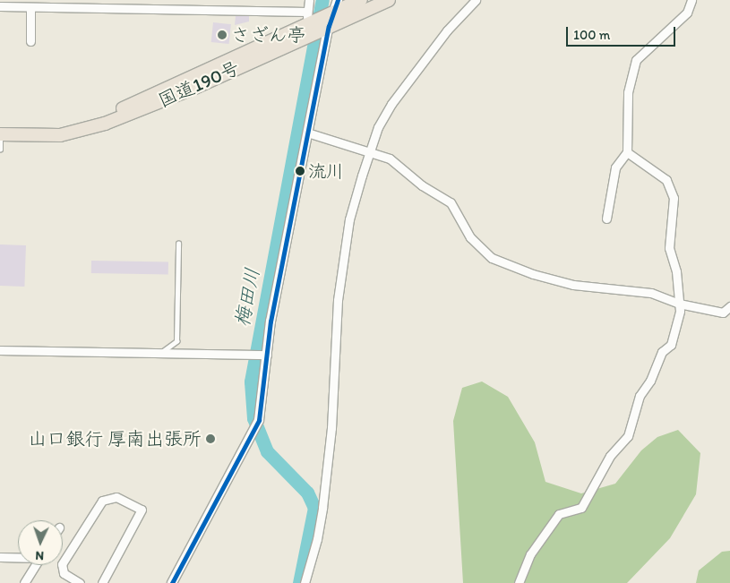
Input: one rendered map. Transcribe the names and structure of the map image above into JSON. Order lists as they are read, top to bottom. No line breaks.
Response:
{"streets":{"highway":["国道190号"]},"water":["梅田川"],"places":["さざん亭","流川","山口銀行 厚南出張所"],"scale_bar":"100 m","north":"bottom"}
